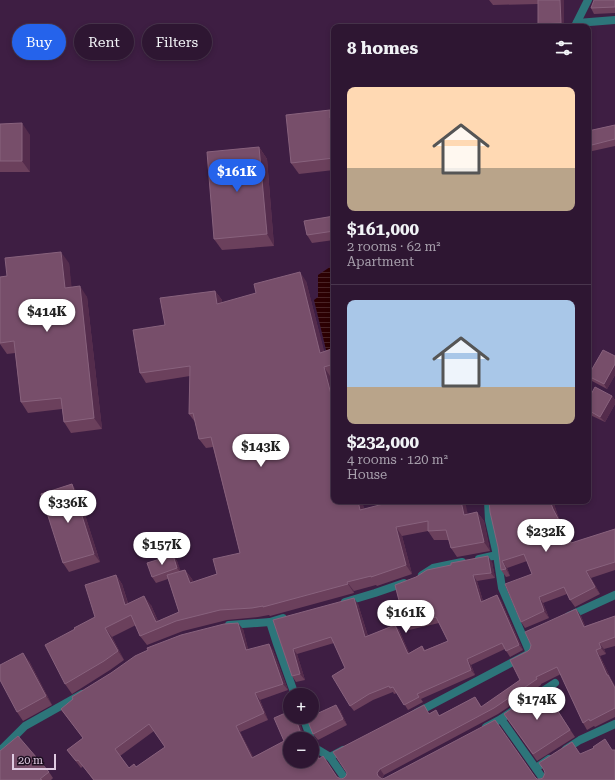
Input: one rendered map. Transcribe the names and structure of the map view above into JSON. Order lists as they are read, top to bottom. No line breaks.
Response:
{"scale_bar":"20 m","page":{"chip":["Buy","Rent","Filters"],"heading":"8 homes","list":[{"name":"$161,000","note":"2 rooms · 62 m² · Apartment"},{"name":"$232,000","note":"4 rooms · 120 m² · House"}],"price":["$161K","$414K","$143K","$336K","$232K","$157K","$161K","$174K"],"map_buttons":["+","−"],"scale":"20 m"}}
